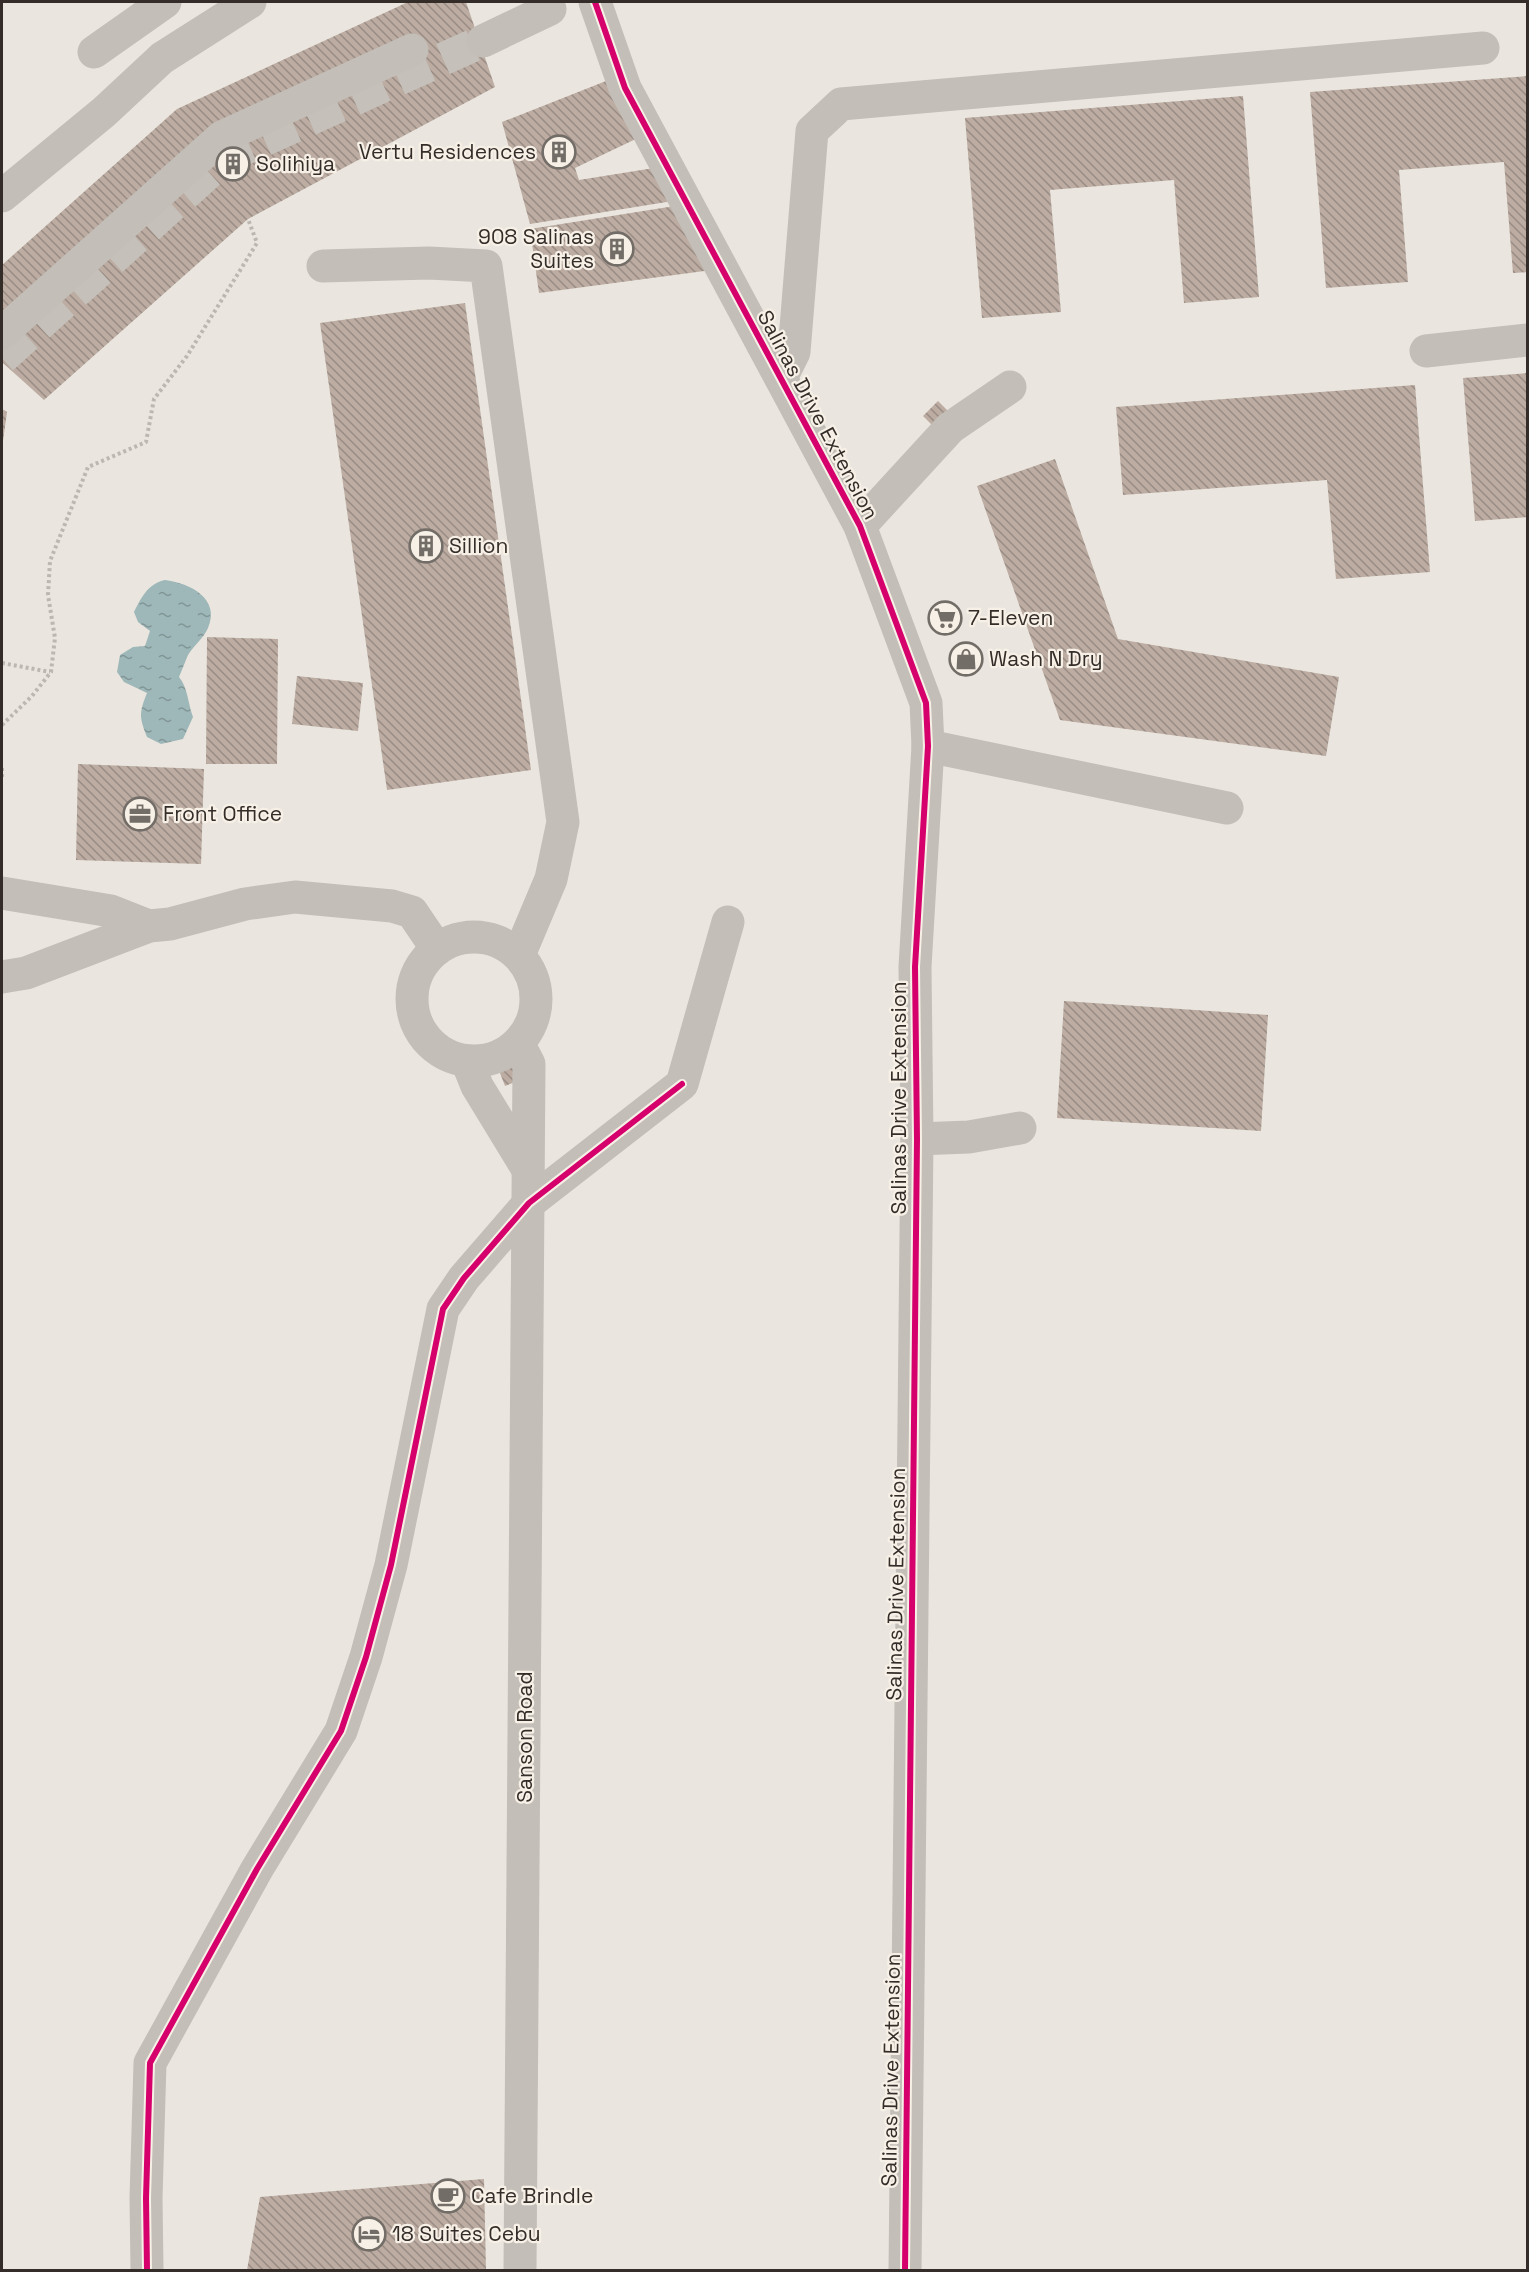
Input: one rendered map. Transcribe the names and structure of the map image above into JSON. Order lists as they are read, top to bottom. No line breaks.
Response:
{"streets":{"street":["Salinas Drive Extension","Sanson Road"]},"places":{"building":["Vertu Residences","Solihiya","908 Salinas Suites","Sillion"],"supermarket":["7-Eleven"],"shop":["Wash N Dry"],"office":["Front Office"],"cafe":["Cafe Brindle"],"hotel":["18 Suites Cebu"]}}
